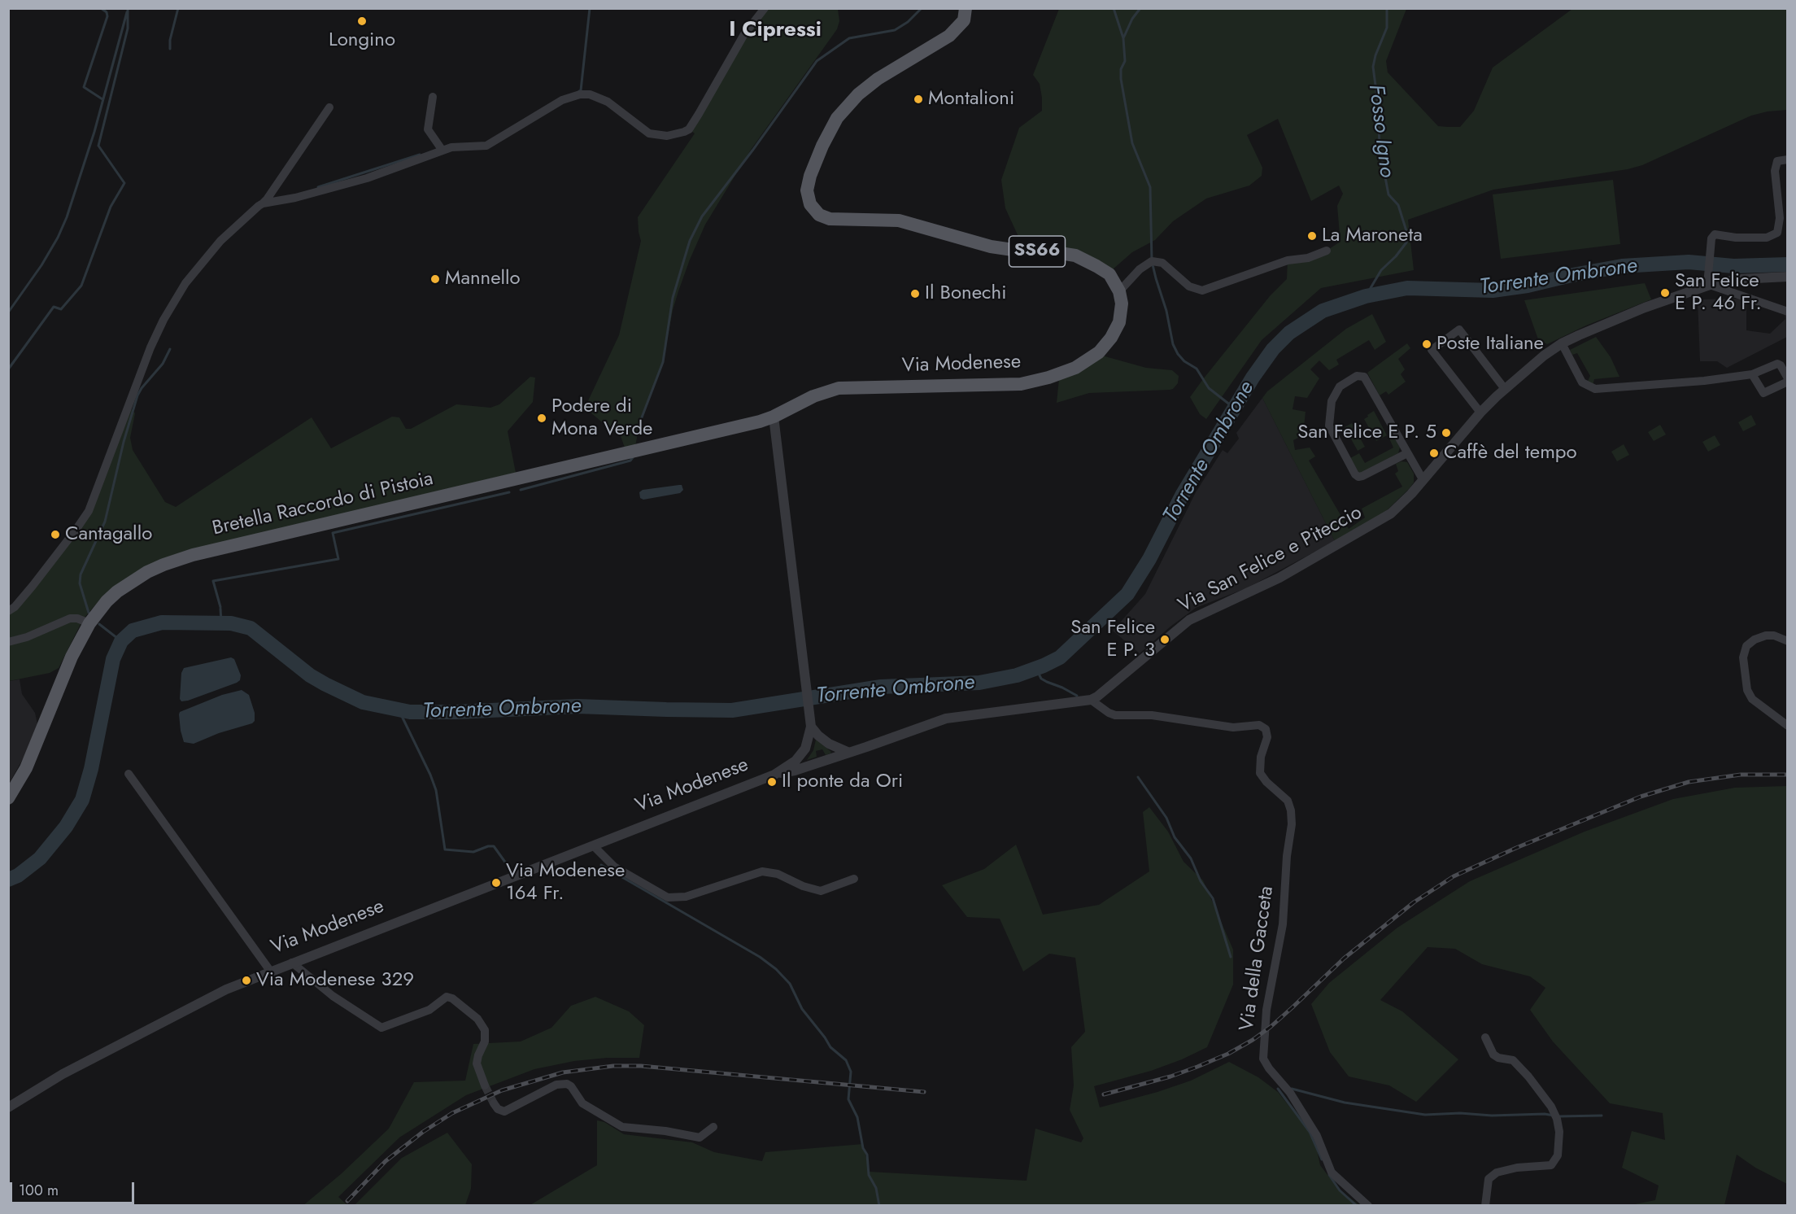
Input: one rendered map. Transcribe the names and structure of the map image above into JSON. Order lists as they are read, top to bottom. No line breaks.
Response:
{"streets":{"main road":["SS66","Via Modenese","Bretella Raccordo di Pistoia"],"street":["Via San Felice e Piteccio","Via della Gacceta"]},"crossings":[["SS66","Via Modenese"],["Via Modenese","Bretella Raccordo di Pistoia"],["Via Modenese","Via San Felice e Piteccio"],["Via San Felice e Piteccio","Via della Gacceta"]],"districts":["I Cipressi"],"water":["Fosso Igno","Torrente Ombrone"],"places":["Longino","Montalioni","La Maroneta","Mannello","San Felice E P. 46 Fr.","Il Bonechi","Poste Italiane","Podere di Mona Verde","San Felice E P. 5","Caffè del tempo","Cantagallo","San Felice E P. 3","Il ponte da Ori","Via Modenese 164 Fr.","Via Modenese 329"],"scale_bar":"100 m"}
